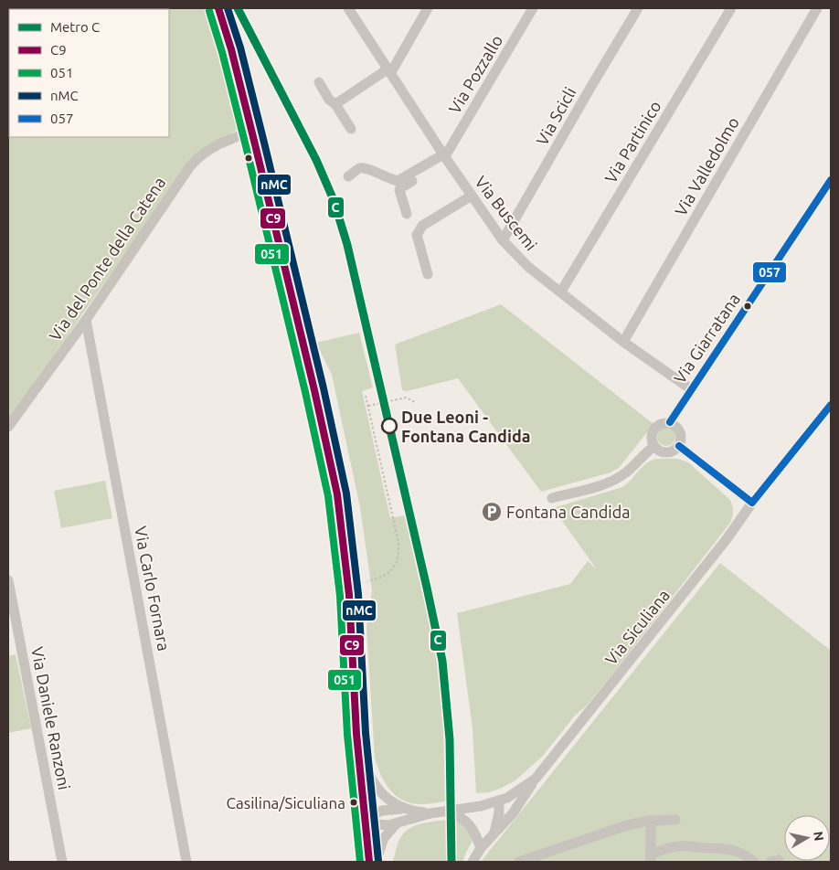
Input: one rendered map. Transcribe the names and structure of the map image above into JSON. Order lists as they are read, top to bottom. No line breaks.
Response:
{"streets":{"street":["Via Pozzallo","Via Scicli","Via Partinico","Via Valledolmo","Via Buscemi","Via del Ponte della Catena","Via Giarratana","Via Carlo Fornara","Via Siculiana","Via Daniele Ranzoni"]},"crossings":[["Via Pozzallo","Via Buscemi"],["Via Scicli","Via Buscemi"],["Via Partinico","Via Buscemi"],["Via Valledolmo","Via Buscemi"],["Via Buscemi","Via Giarratana"],["Via del Ponte della Catena","Via Carlo Fornara"]],"places":{"other":["Due Leoni - Fontana Candida","Casilina/Siculiana"],"parking":["Fontana Candida"]},"lines":["metro line C","transit line C9","transit line nMC","transit line 051","transit line 057"],"legend":["Metro C","C9","051","nMC","057"],"north":"right"}
